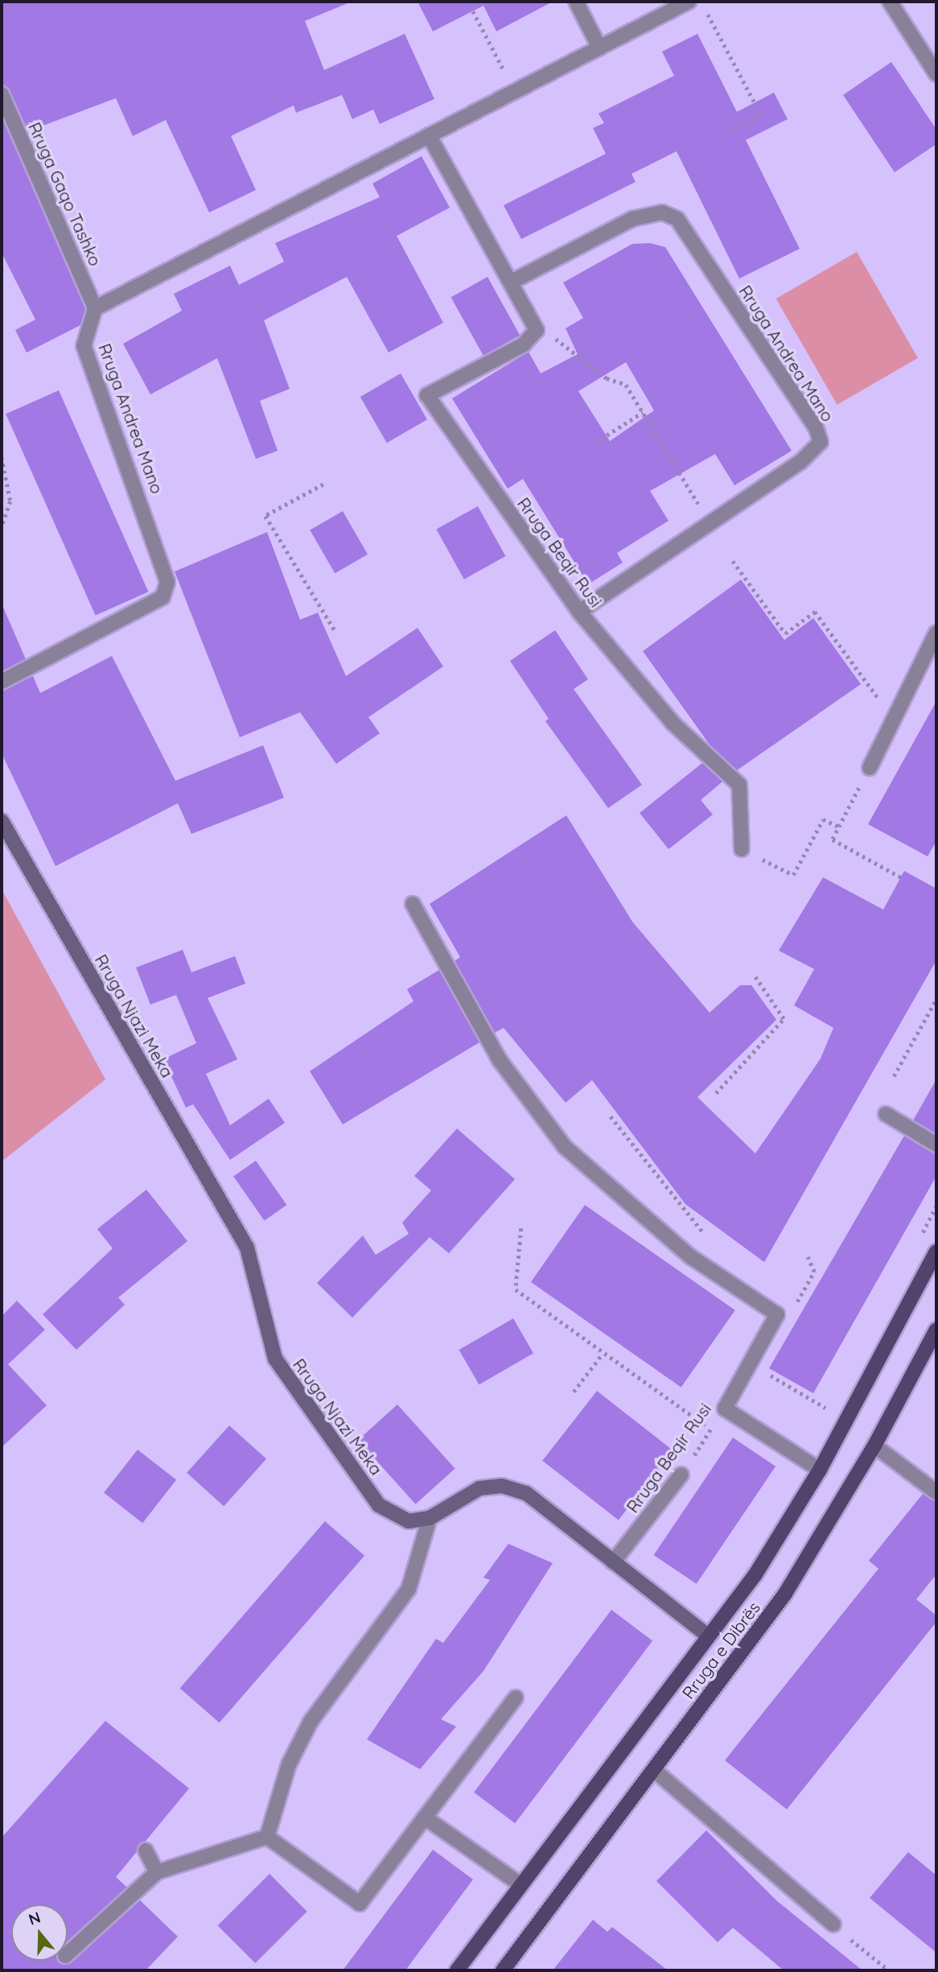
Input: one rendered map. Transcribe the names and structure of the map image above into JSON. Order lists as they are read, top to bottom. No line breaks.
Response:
{"streets":{"main road":["Rruga Njazi Meka","Rruga e Dibrës"],"street":["Rruga Gaqo Tashko","Rruga Andrea Mano","Rruga Beqir Rusi"]},"crossings":[["Rruga Gaqo Tashko","Rruga Andrea Mano"],["Rruga Andrea Mano","Rruga Beqir Rusi"],["Rruga Beqir Rusi","Rruga e Dibrës"]],"north":"top"}
